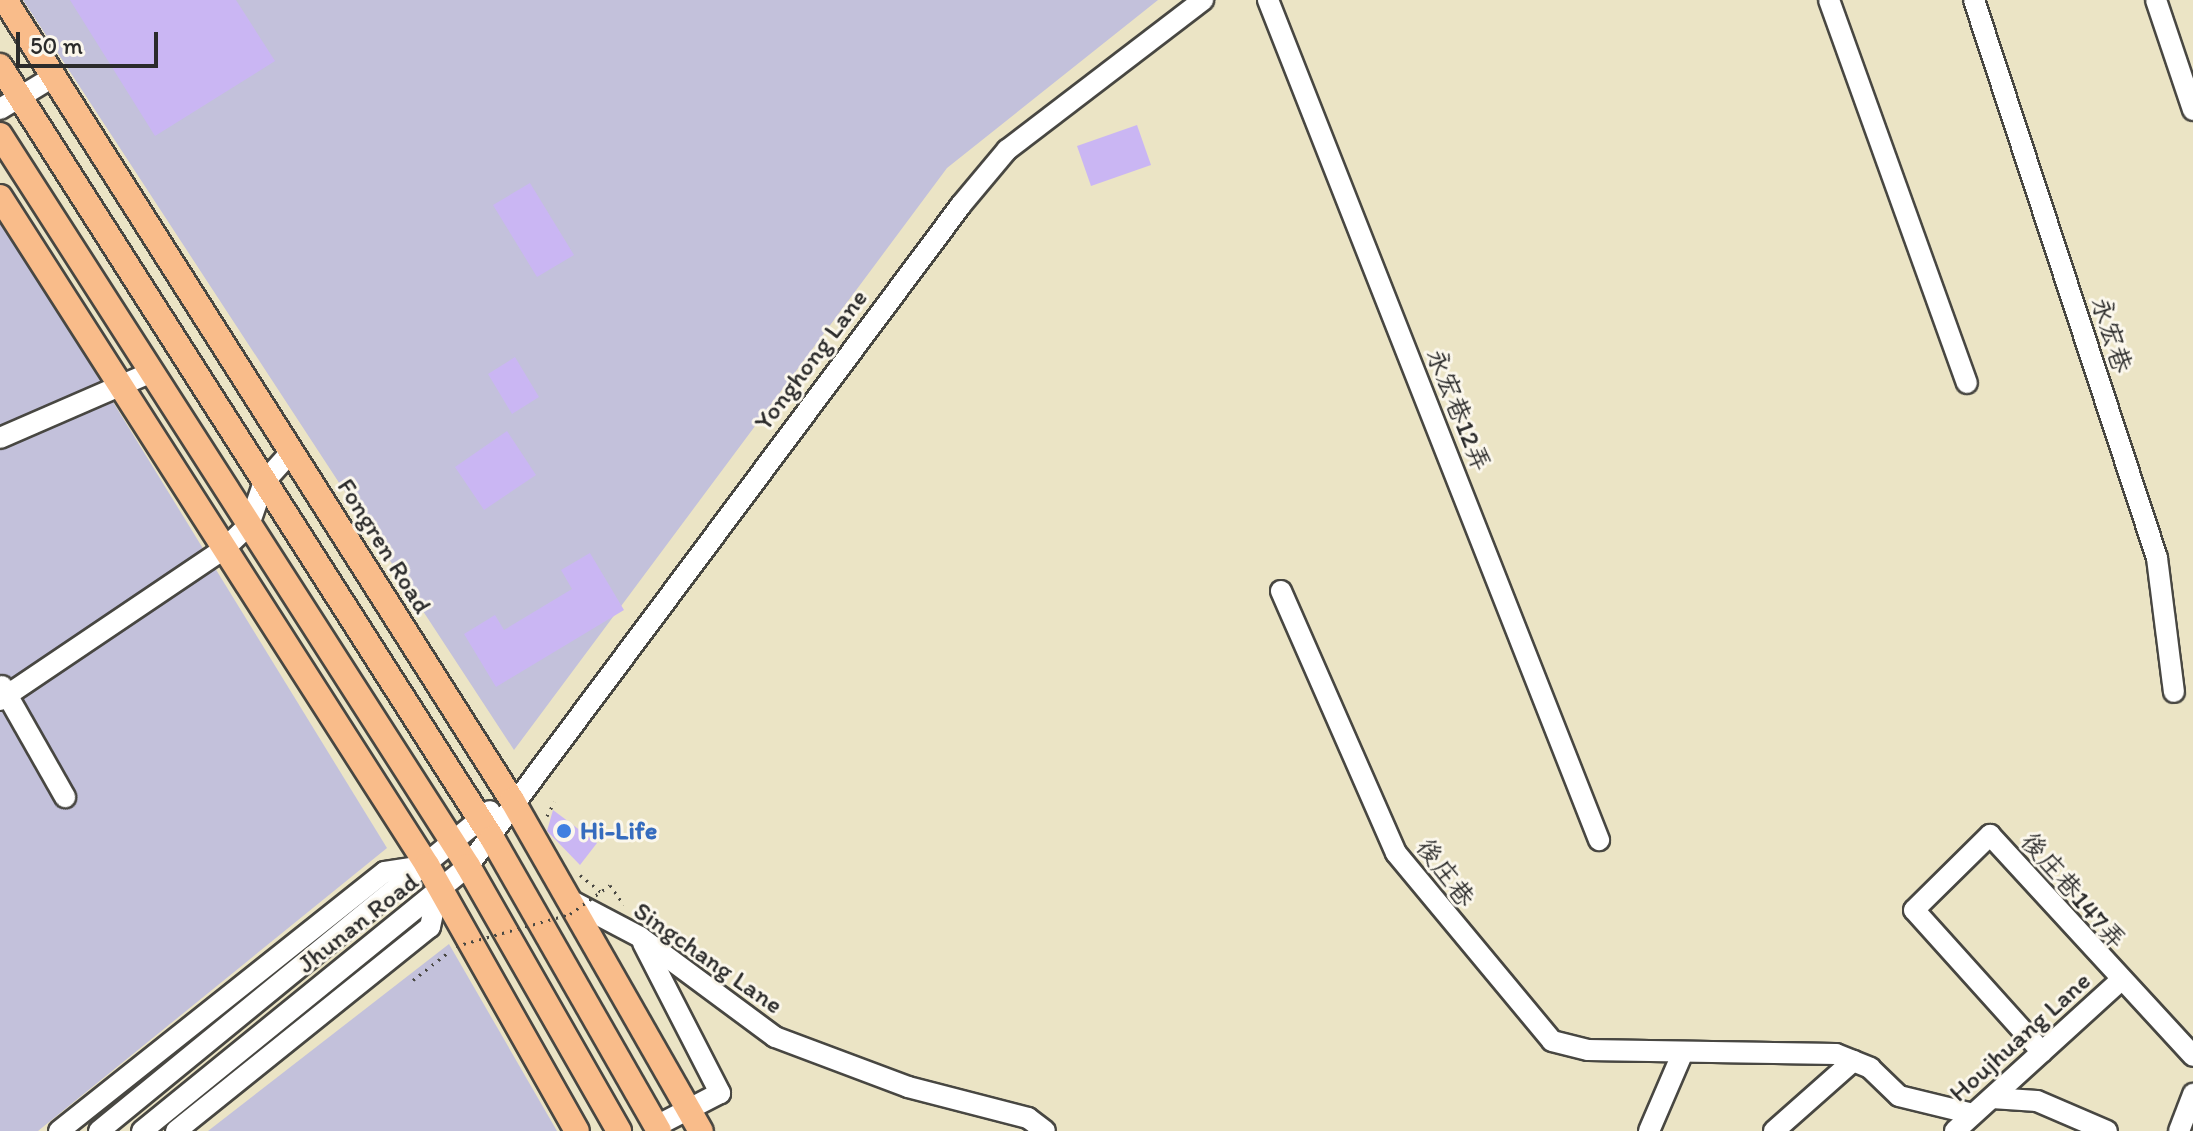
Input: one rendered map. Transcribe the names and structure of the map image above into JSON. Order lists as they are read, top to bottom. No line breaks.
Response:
{"streets":{"main road":["Fongren Road"],"street":["永宏巷","Yonghong Lane","永宏巷12弄","後庄巷","後庄巷147弄","Jhunan Road","Singchang Lane","Houjhuang Lane"]},"crossings":[["Yonghong Lane","Fongren Road"],["Yonghong Lane","Jhunan Road"],["Fongren Road","Jhunan Road"],["Fongren Road","Singchang Lane"],["後庄巷147弄","Houjhuang Lane"]],"places":["Hi-Life"],"scale_bar":"50 m"}
